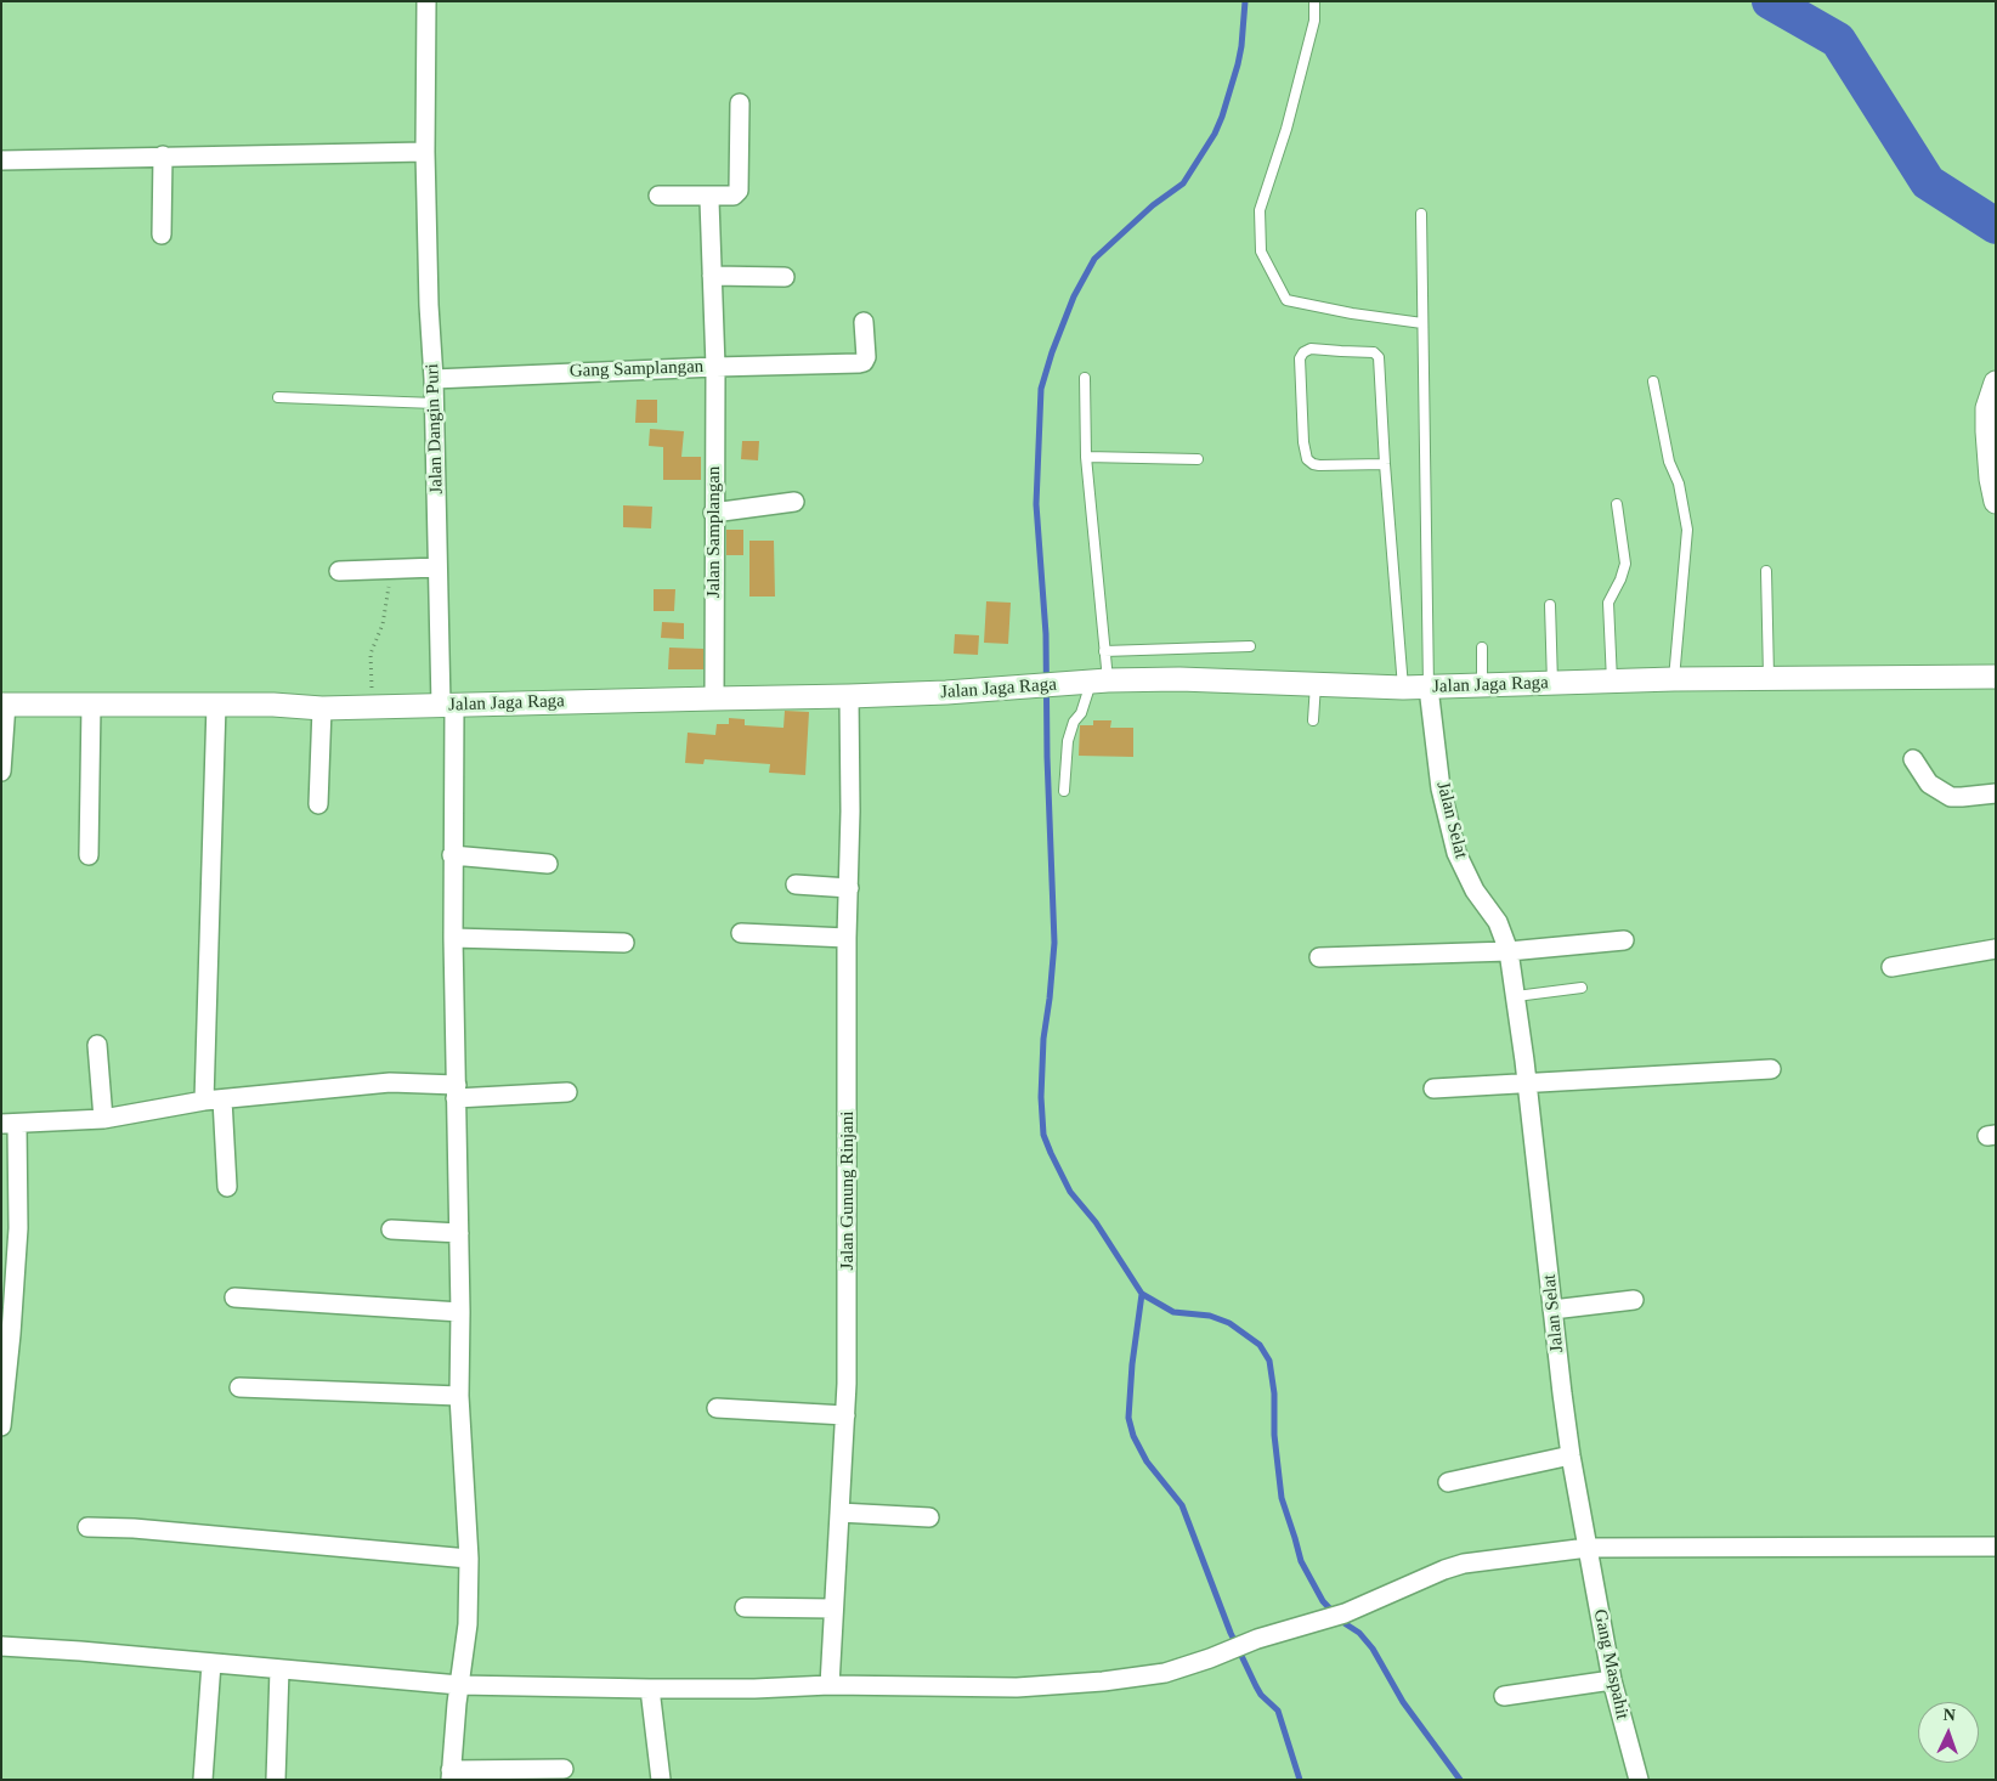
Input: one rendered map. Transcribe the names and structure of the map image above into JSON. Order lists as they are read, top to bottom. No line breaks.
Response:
{"streets":{"street":["Gang Samplangan","Jalan Dangin Puri","Jalan Samplangan","Jalan Jaga Raga","Jalan Selat","Jalan Gunung Rinjani","Gang Maspahit"]},"crossings":[["Gang Samplangan","Jalan Dangin Puri"],["Gang Samplangan","Jalan Samplangan"],["Jalan Dangin Puri","Jalan Jaga Raga"],["Jalan Samplangan","Jalan Jaga Raga"],["Jalan Jaga Raga","Jalan Selat"],["Jalan Jaga Raga","Jalan Gunung Rinjani"],["Jalan Selat","Gang Maspahit"]],"north":"top"}
